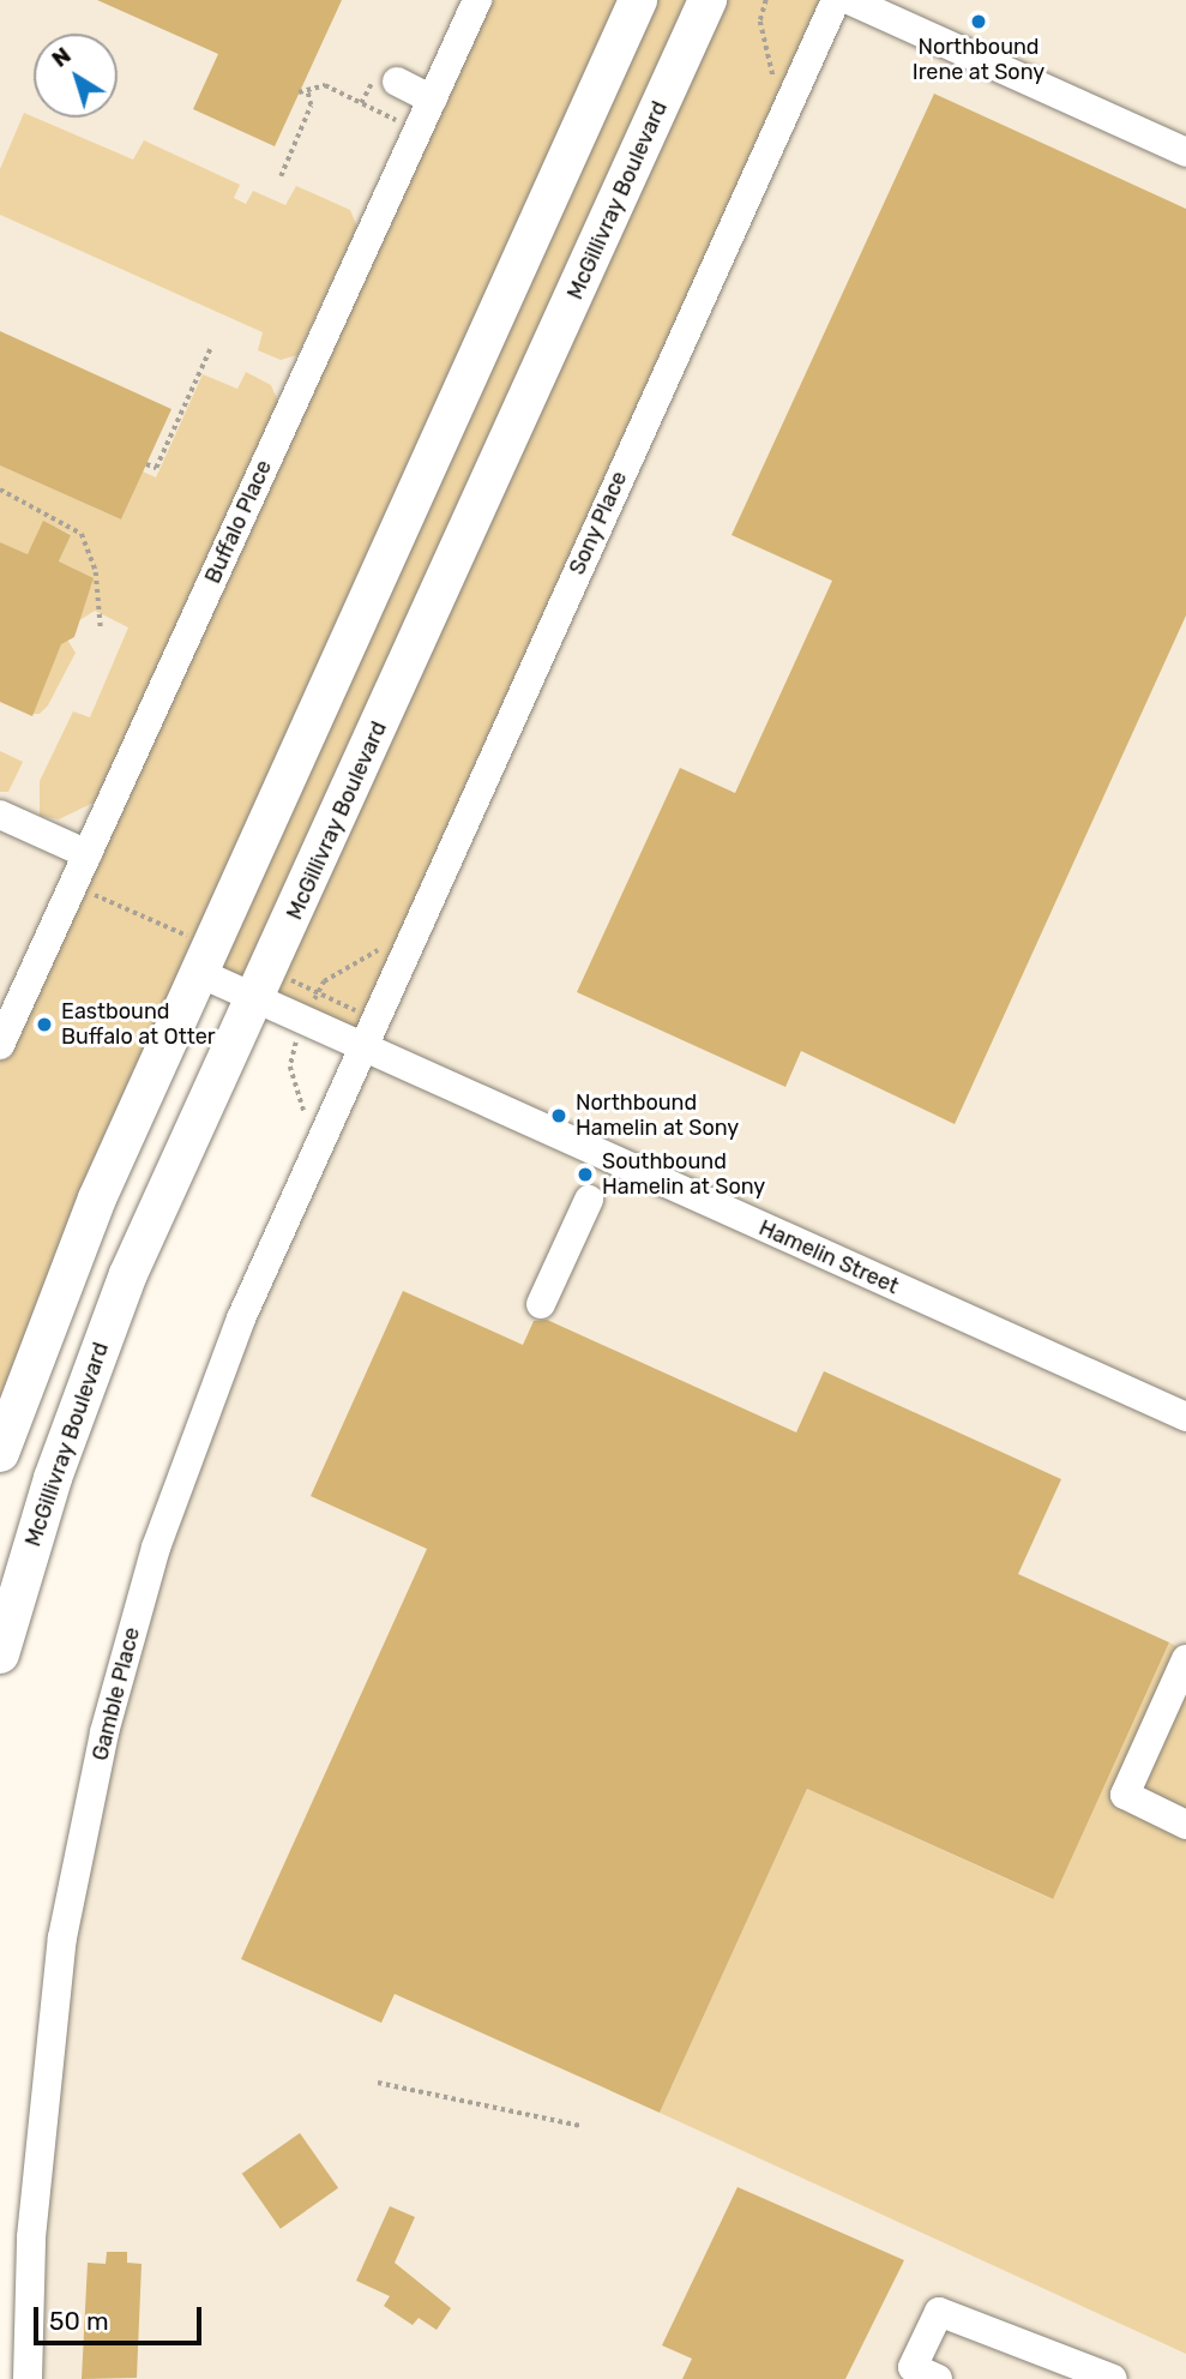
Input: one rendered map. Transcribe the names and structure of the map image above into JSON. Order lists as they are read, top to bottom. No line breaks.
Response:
{"streets":{"main road":["McGillivray Boulevard"],"street":["Buffalo Place","Sony Place","Hamelin Street","Gamble Place"]},"crossings":[["McGillivray Boulevard","Hamelin Street"],["Sony Place","Hamelin Street"],["Sony Place","Gamble Place"],["Hamelin Street","Gamble Place"]],"places":["Northbound Irene at Sony","Eastbound Buffalo at Otter","Northbound Hamelin at Sony","Southbound Hamelin at Sony"],"scale_bar":"50 m","north":"top left"}
